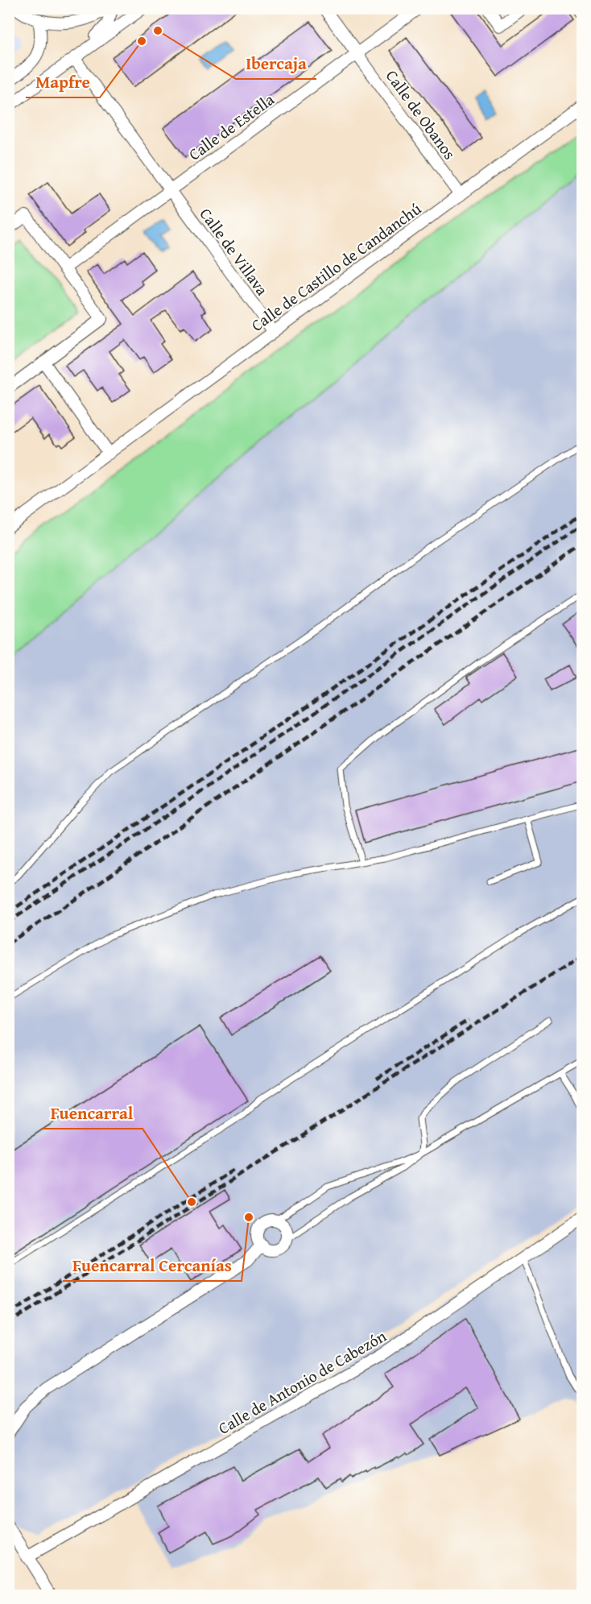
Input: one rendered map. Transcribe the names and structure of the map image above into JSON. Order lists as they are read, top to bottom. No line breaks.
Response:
{"streets":{"street":["Calle de Obanos","Calle de Estella","Calle de Villava","Calle de Castillo de Candanchú","Calle de Antonio de Cabezón"]},"crossings":[["Calle de Obanos","Calle de Estella"],["Calle de Obanos","Calle de Castillo de Candanchú"],["Calle de Estella","Calle de Villava"],["Calle de Villava","Calle de Castillo de Candanchú"]],"places":["Ibercaja","Mapfre","Fuencarral","Fuencarral Cercanías"]}
